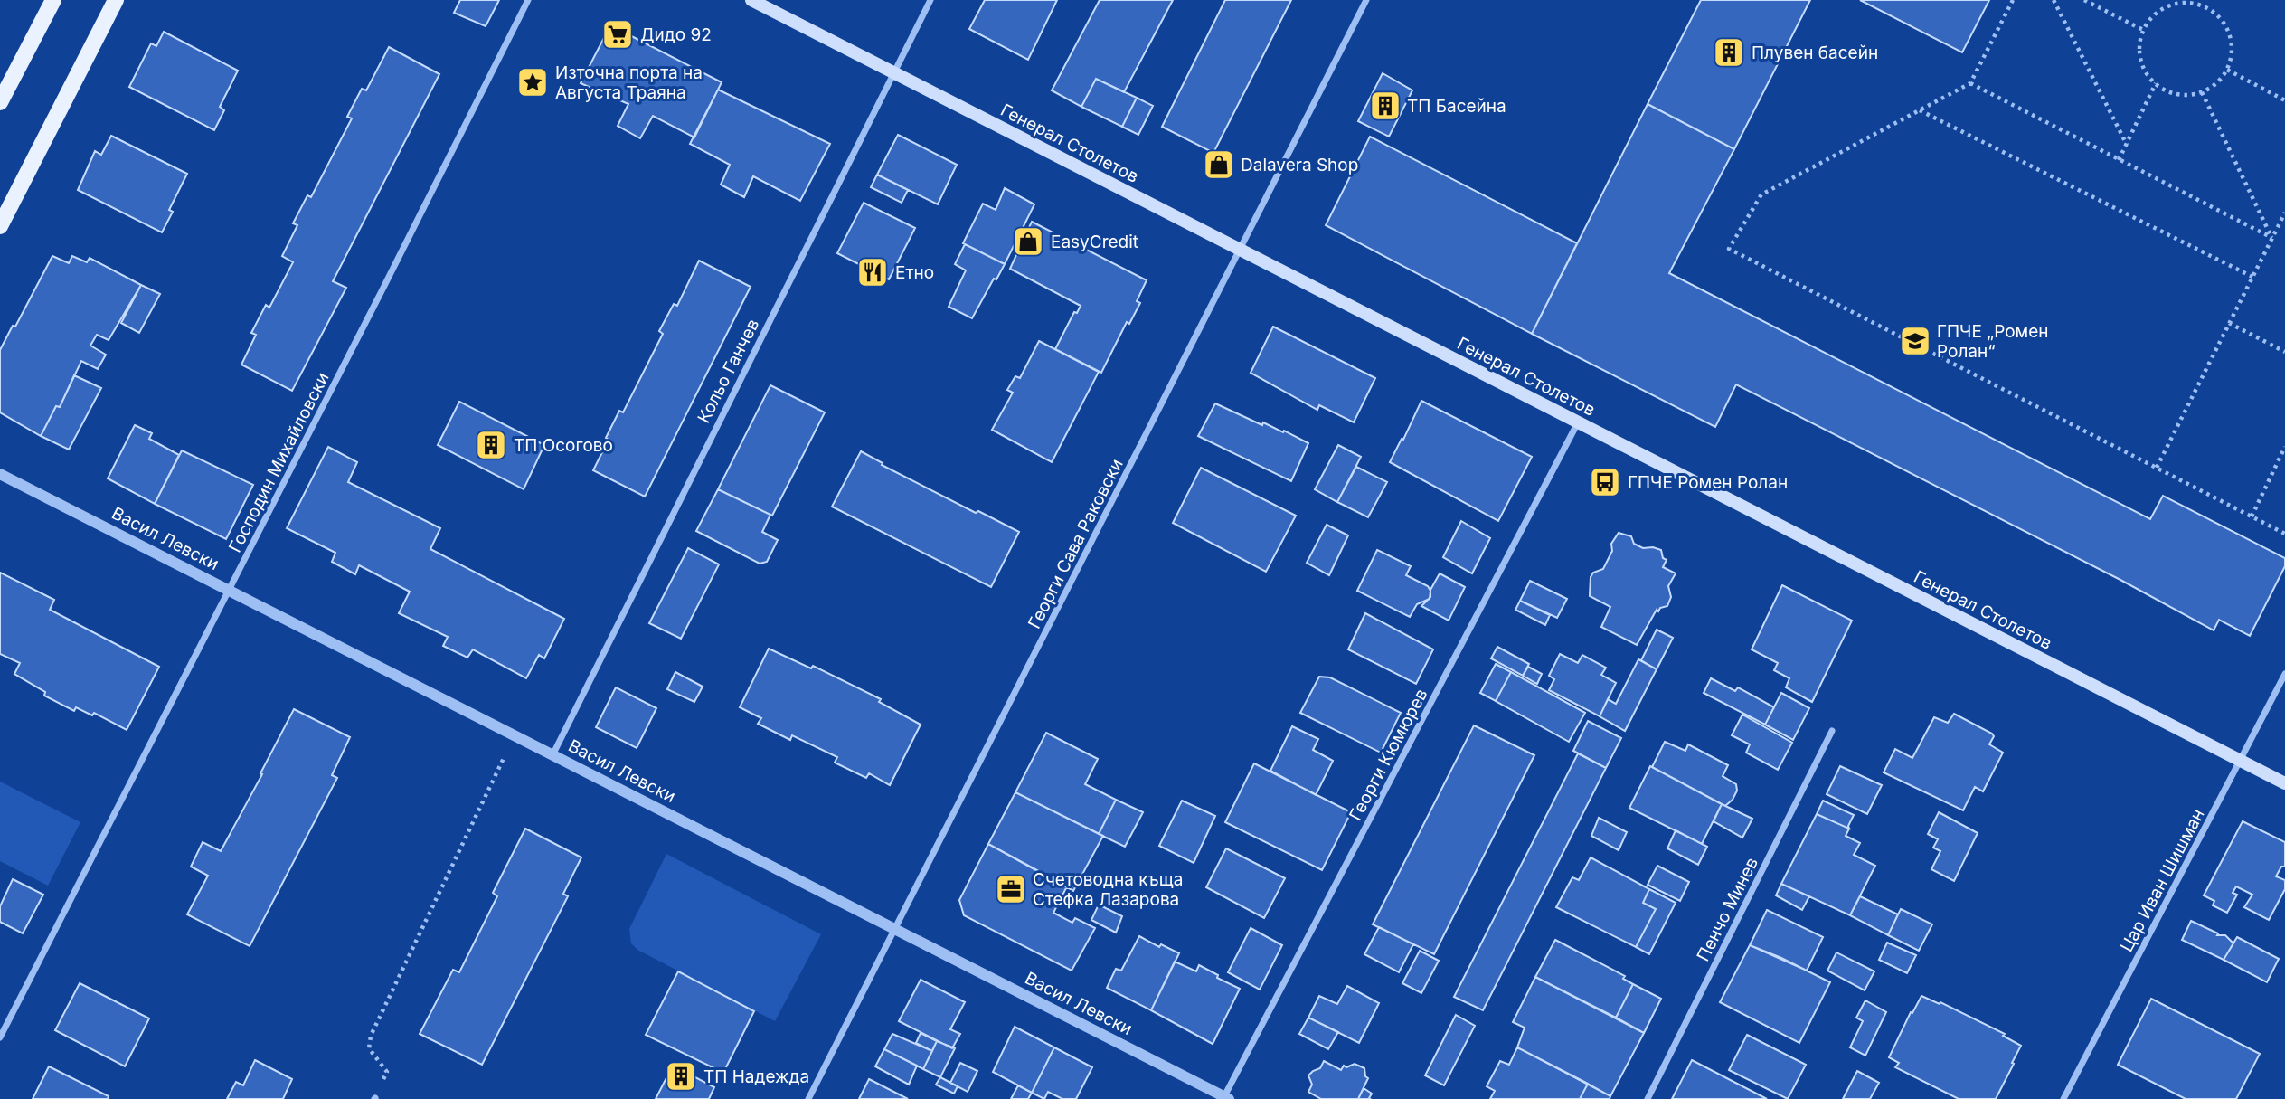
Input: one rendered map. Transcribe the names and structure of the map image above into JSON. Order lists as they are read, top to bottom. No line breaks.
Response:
{"streets":{"main road":["Генерал Столетов"],"street":["Кольо Ганчев","Господин Михайловски","Васил Левски","Георги Сава Раковски","Георги Кюмюрев","Цар Иван Шишман","Пенчо Минев"]},"crossings":[["Генерал Столетов","Кольо Ганчев"],["Генерал Столетов","Георги Сава Раковски"],["Генерал Столетов","Георги Кюмюрев"],["Генерал Столетов","Цар Иван Шишман"],["Кольо Ганчев","Васил Левски"],["Господин Михайловски","Васил Левски"],["Васил Левски","Георги Сава Раковски"],["Васил Левски","Георги Кюмюрев"]],"places":{"supermarket":["Дидо 92"],"building":["Плувен басейн","ТП Басейна","ТП Осогово","ТП Надежда"],"place":["Източна порта на Августа Траяна"],"shop":["Dalavera Shop","EasyCredit"],"restaurant":["Етно"],"school or university":["ГПЧЕ „Ромен Ролан“"],"bus stop":["ГПЧЕ Ромен Ролан"],"office":["Счетоводна къща Стефка Лазарова"]}}
